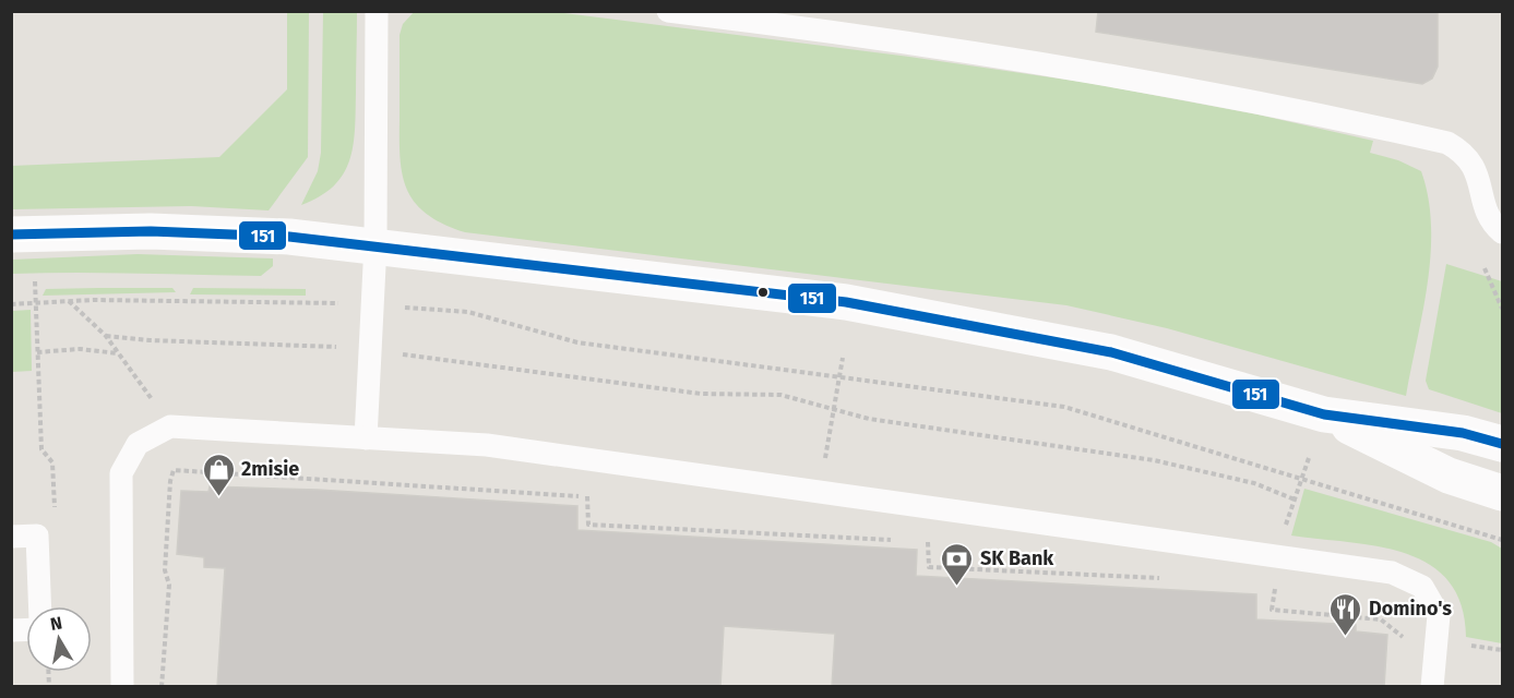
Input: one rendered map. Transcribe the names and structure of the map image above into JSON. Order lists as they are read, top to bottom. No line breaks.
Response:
{"places":{"shop":["2misie"],"bank":["SK Bank"],"restaurant":["Domino's"]},"lines":["transit line 151"],"north":"top"}
